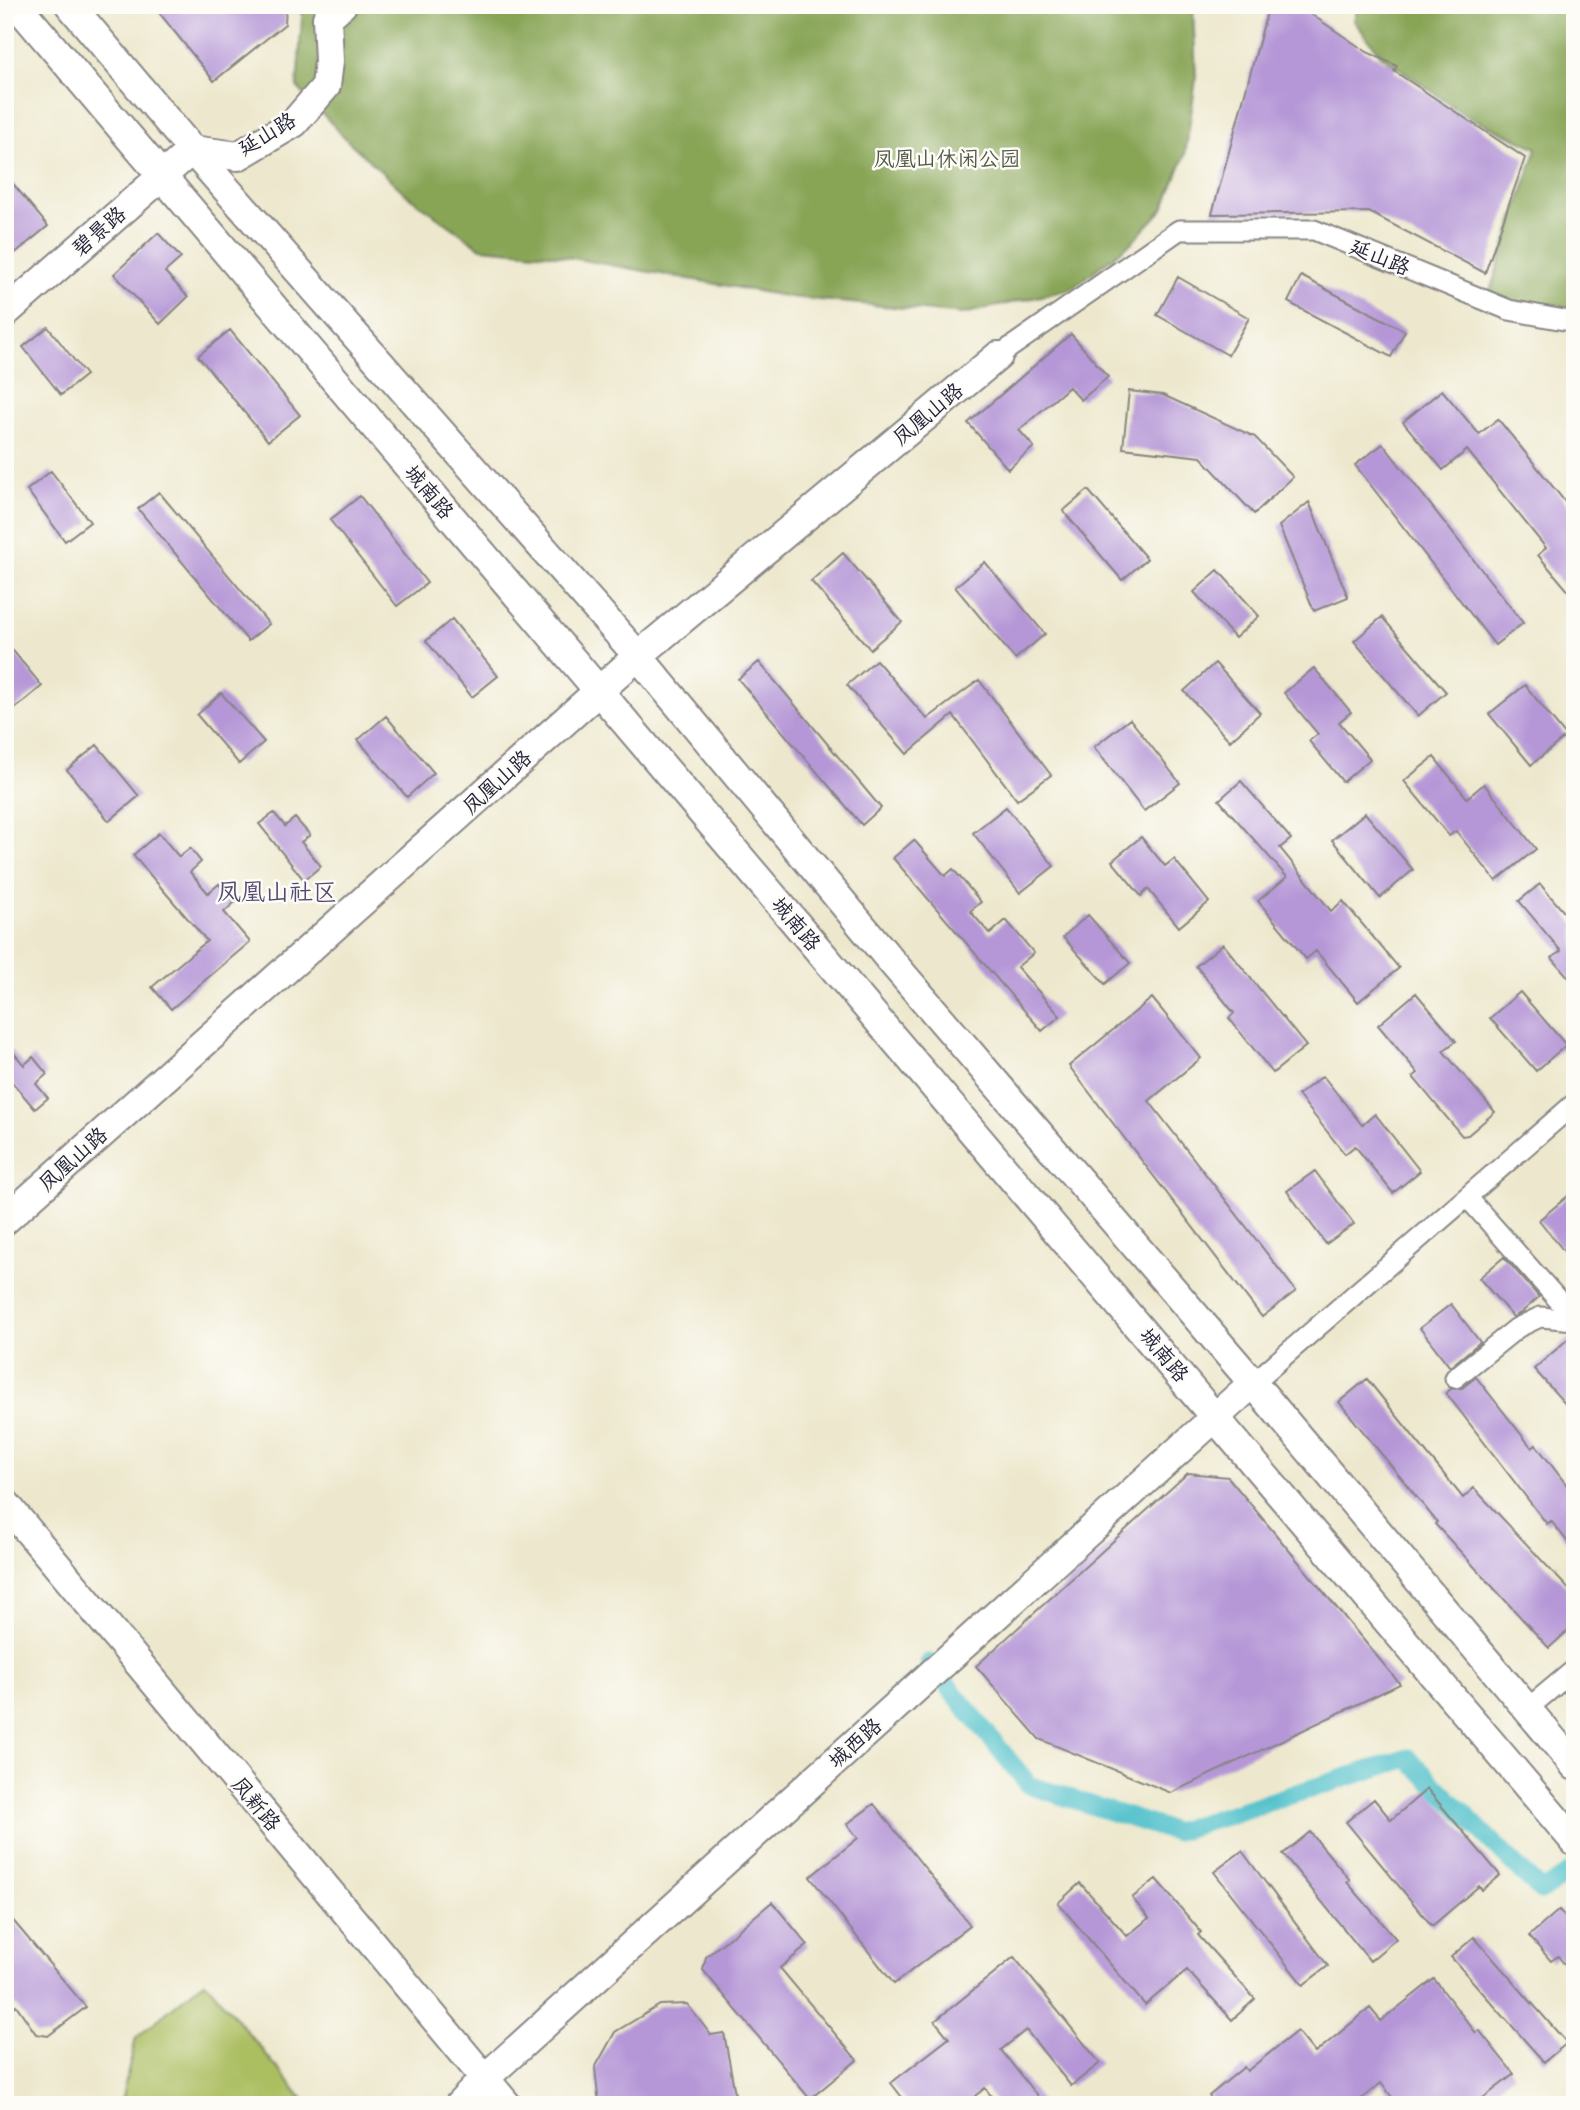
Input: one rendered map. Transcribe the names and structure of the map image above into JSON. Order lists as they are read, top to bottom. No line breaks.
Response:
{"streets":{"main road":["延山路","碧景路","凤凰山路","城南路","城西路","凤新路"]},"crossings":[["延山路","碧景路"],["延山路","凤凰山路"],["碧景路","城南路"],["凤凰山路","城南路"],["城南路","城西路"],["城西路","凤新路"]],"districts":["凤凰山社区"],"parks":["凤凰山休闲公园"]}
